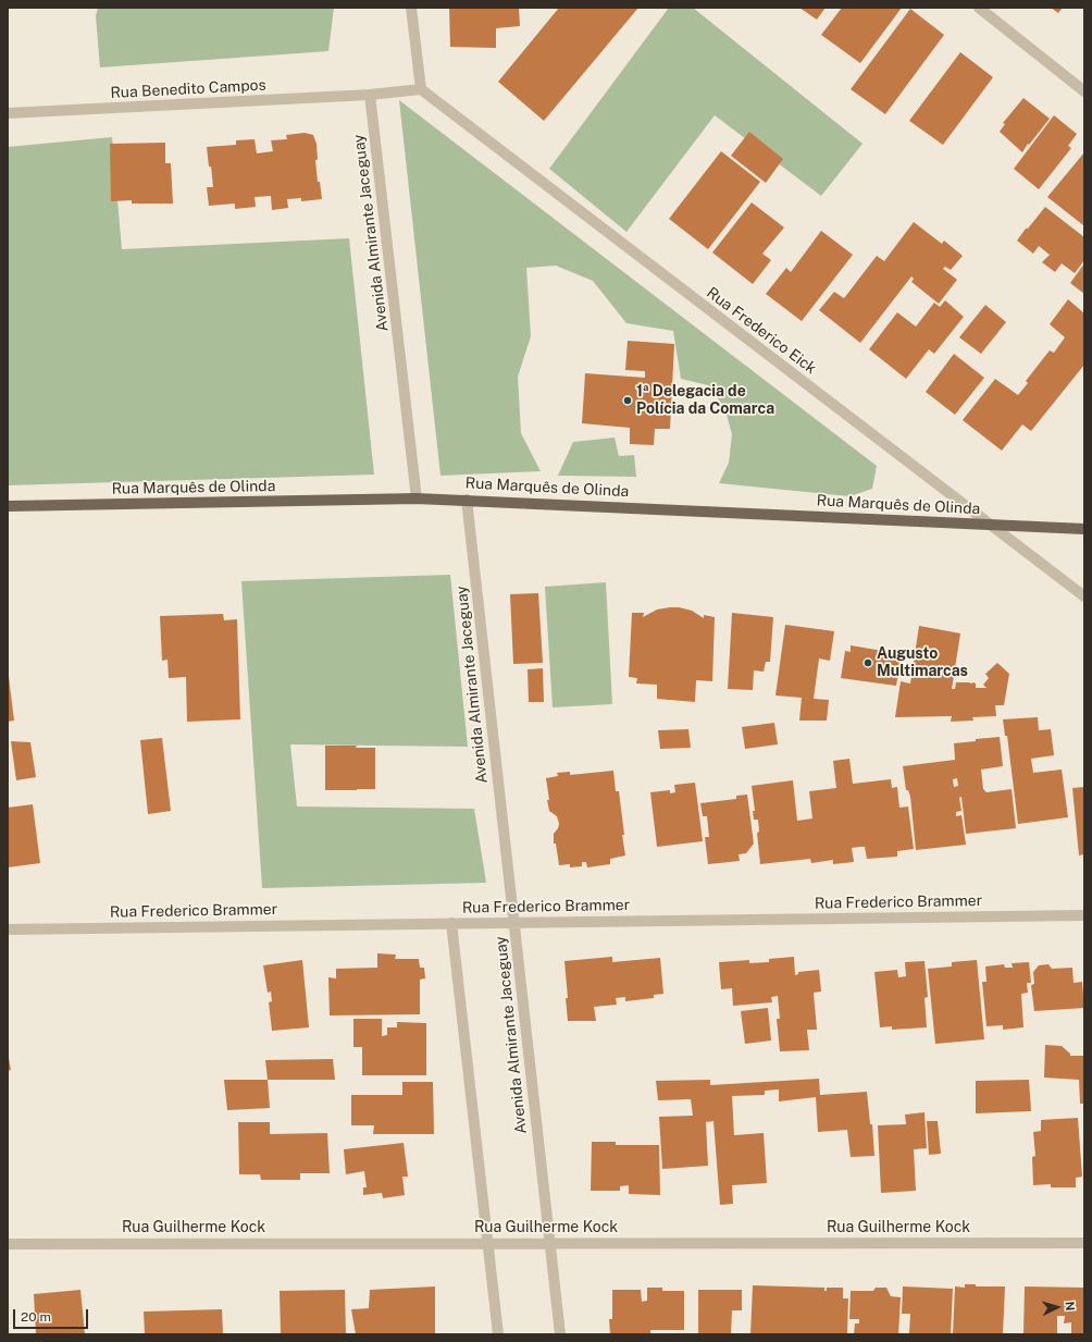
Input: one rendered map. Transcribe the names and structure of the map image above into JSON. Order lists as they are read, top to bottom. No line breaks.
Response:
{"streets":{"main road":["Rua Marquês de Olinda"],"street":["Rua Benedito Campos","Avenida Almirante Jaceguay","Rua Frederico Eick","Rua Frederico Brammer","Rua Guilherme Kock"]},"crossings":[["Rua Benedito Campos","Avenida Almirante Jaceguay"],["Avenida Almirante Jaceguay","Rua Marquês de Olinda"],["Avenida Almirante Jaceguay","Rua Frederico Brammer"],["Avenida Almirante Jaceguay","Rua Guilherme Kock"],["Rua Frederico Eick","Rua Marquês de Olinda"]],"places":["1ª Delegacia de Polícia da Comarca","Augusto Multimarcas"],"scale_bar":"20 m","north":"right"}
